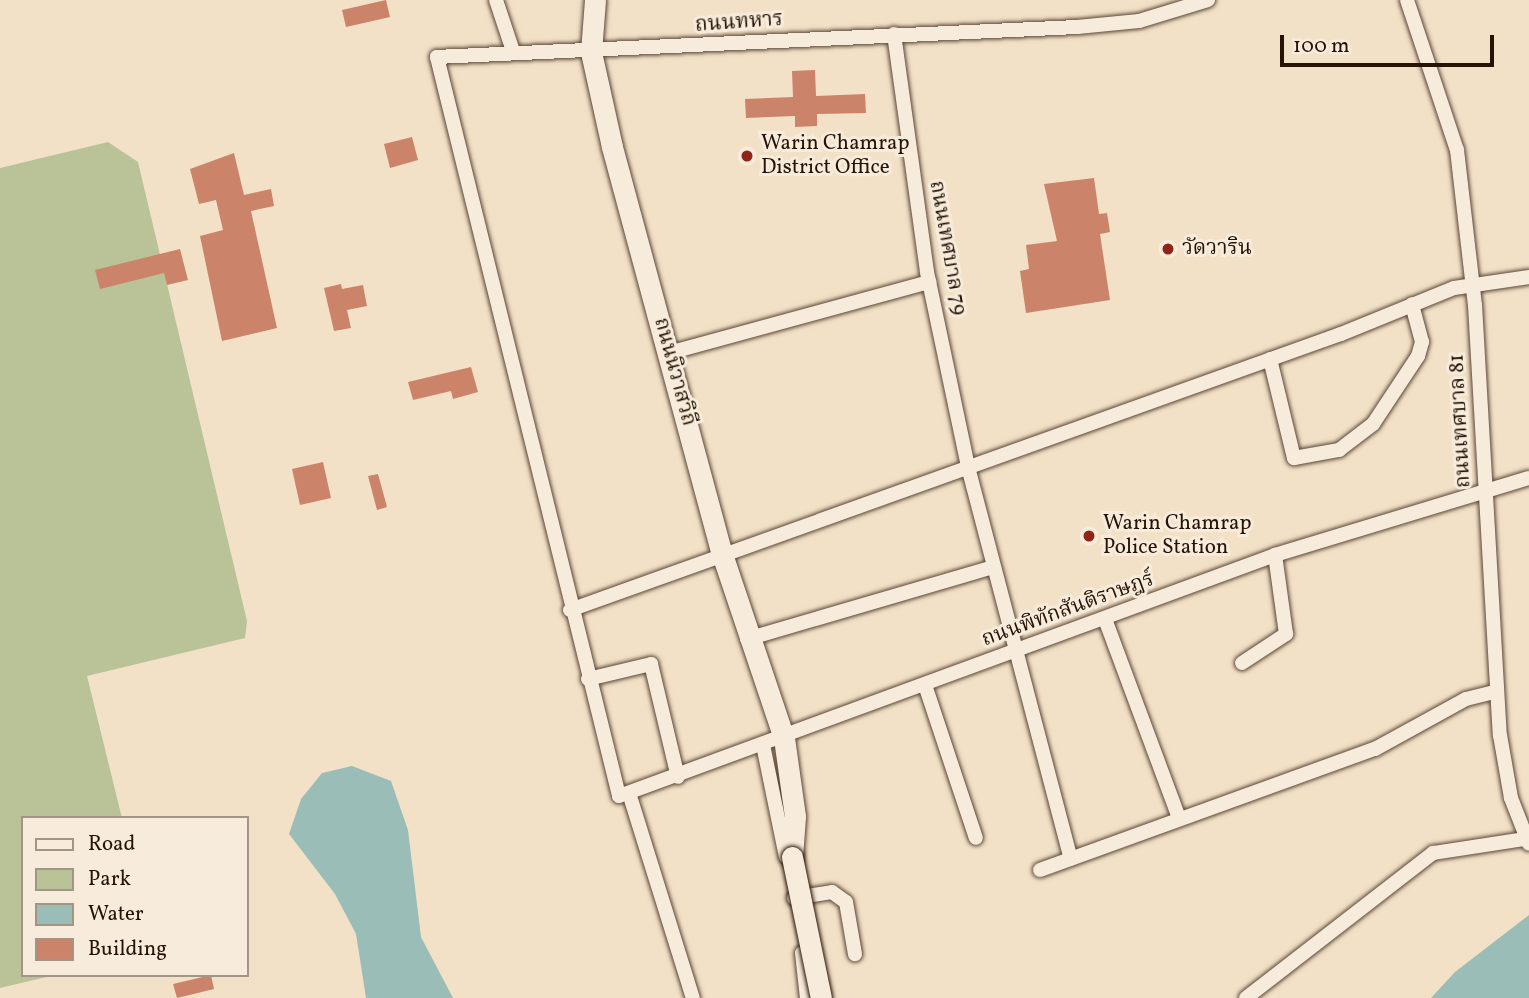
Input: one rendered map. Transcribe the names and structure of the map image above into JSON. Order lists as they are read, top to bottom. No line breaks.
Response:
{"streets":{"main road":["ถนนนิวาสวิถี"],"street":["ถนนทหาร","ถนนเทศบาล 79","ถนนเทศบาล 81","ถนนพิทักสันติราษฎร์"]},"crossings":[["ถนนทหาร","ถนนเทศบาล 79"],["ถนนทหาร","ถนนนิวาสวิถี"],["ถนนเทศบาล 79","ถนนพิทักสันติราษฎร์"],["ถนนนิวาสวิถี","ถนนพิทักสันติราษฎร์"],["ถนนเทศบาล 81","ถนนพิทักสันติราษฎร์"]],"places":["Warin Chamrap District Office","วัดวาริน","Warin Chamrap Police Station"],"legend":["Road","Park","Water","Building"],"scale_bar":"100 m"}
